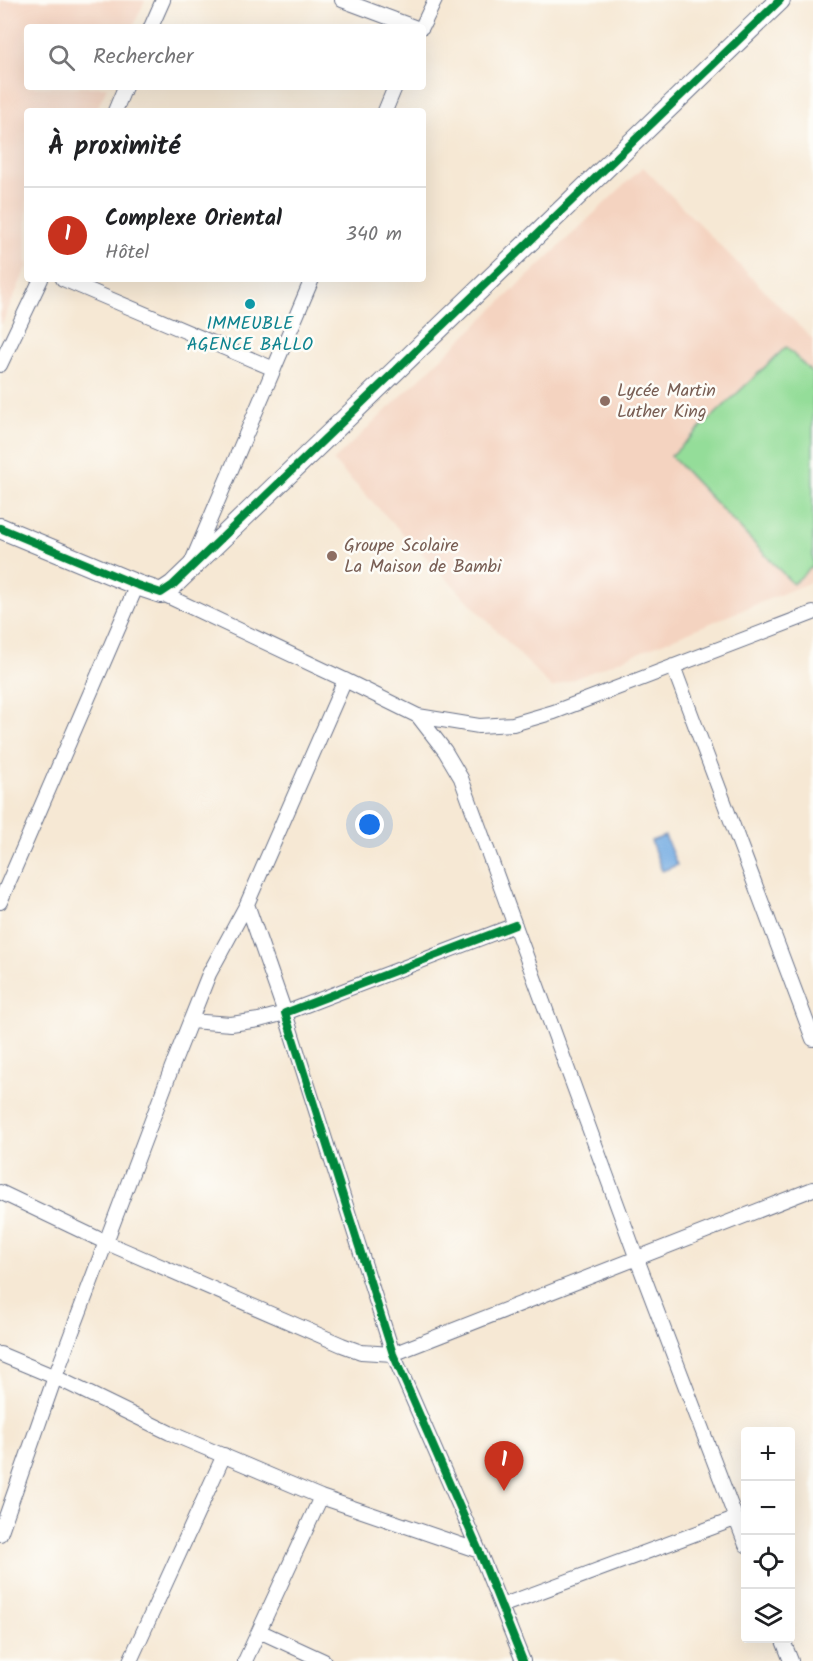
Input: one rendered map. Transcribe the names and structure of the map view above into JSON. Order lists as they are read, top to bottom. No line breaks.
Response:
{"places":["IMMEUBLE AGENCE BALLO","Lycée Martin Luther King","Groupe Scolaire La Maison de Bambi"],"page":{"search":"Rechercher","heading":"À proximité","list":[{"mark":"1","name":"Complexe Oriental","note":"Hôtel","value":"340 m"}],"map_buttons":["+","−"],"pins":"1"}}
